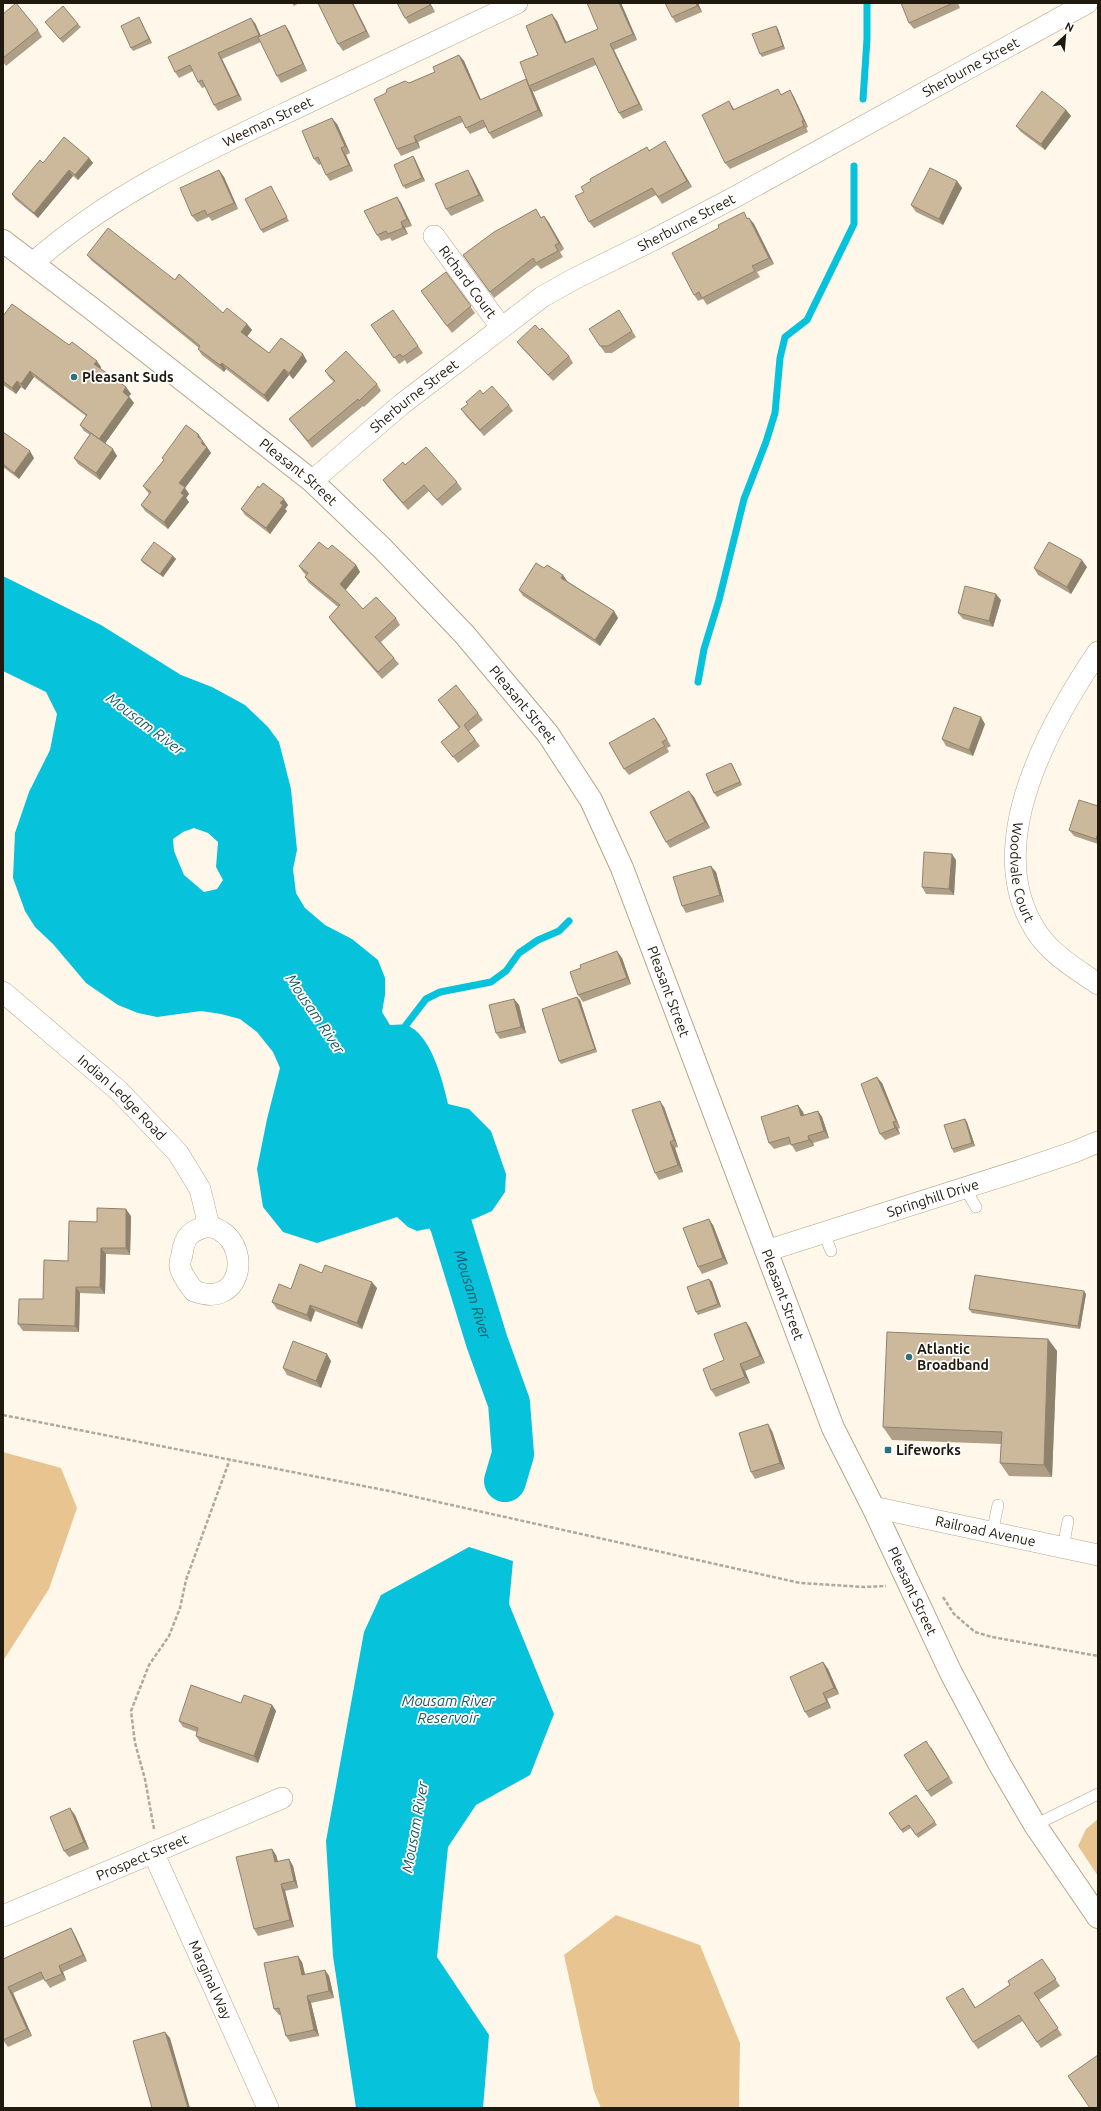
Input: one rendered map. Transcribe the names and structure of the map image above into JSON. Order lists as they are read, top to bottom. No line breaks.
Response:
{"streets":{"main road":["Pleasant Street"],"street":["Sherburne Street","Weeman Street","Richard Court","Woodvale Court","Indian Ledge Road","Springhill Drive","Railroad Avenue","Prospect Street","Marginal Way"]},"crossings":[["Sherburne Street","Richard Court"],["Sherburne Street","Pleasant Street"],["Weeman Street","Pleasant Street"],["Pleasant Street","Springhill Drive"],["Pleasant Street","Railroad Avenue"],["Prospect Street","Marginal Way"]],"water":["Mousam River","Mousam River Reservoir"],"places":{"other":["Pleasant Suds","Atlantic Broadband"],"transit":["Lifeworks"]},"north":"top right"}
